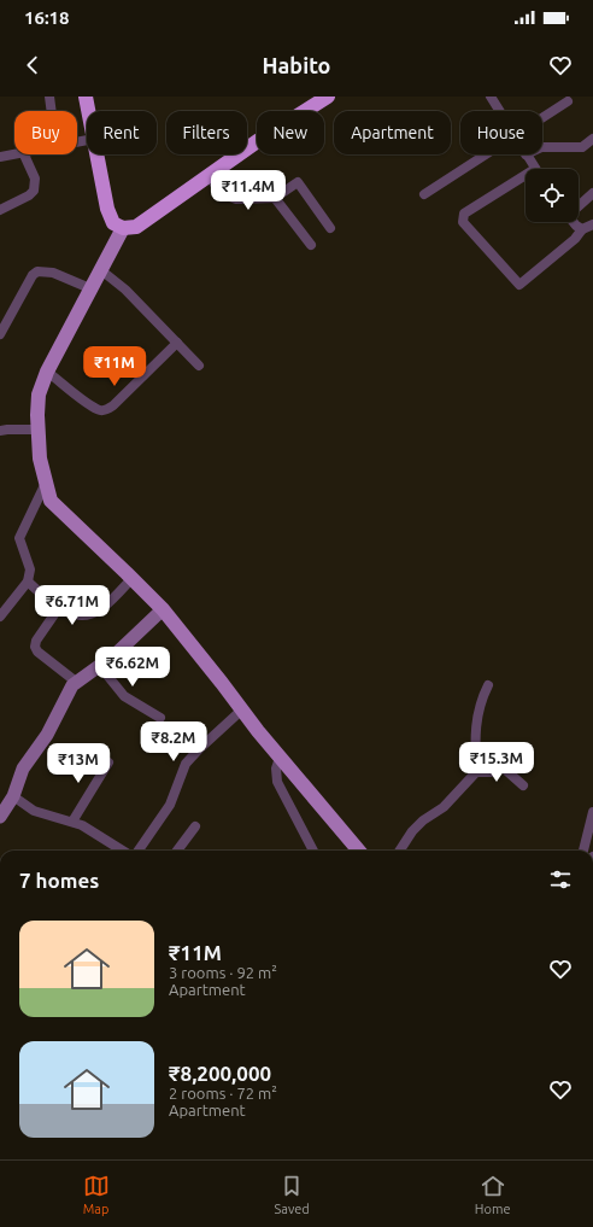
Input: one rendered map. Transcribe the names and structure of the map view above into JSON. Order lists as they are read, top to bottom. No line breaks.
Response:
{"page":{"status":"16:18","header":"Habito","chip":["Buy","Rent","Filters","New","Apartment","House"],"price":["₹11.4M","₹11M","₹6.71M","₹6.62M","₹8.2M","₹15.3M","₹13M"],"heading":"7 homes","list":[{"name":"₹11M","note":"3 rooms · 92 m² · Apartment"},{"name":"₹8,200,000","note":"2 rooms · 72 m² · Apartment"}],"tabs":["Map","Saved","Home"]}}
